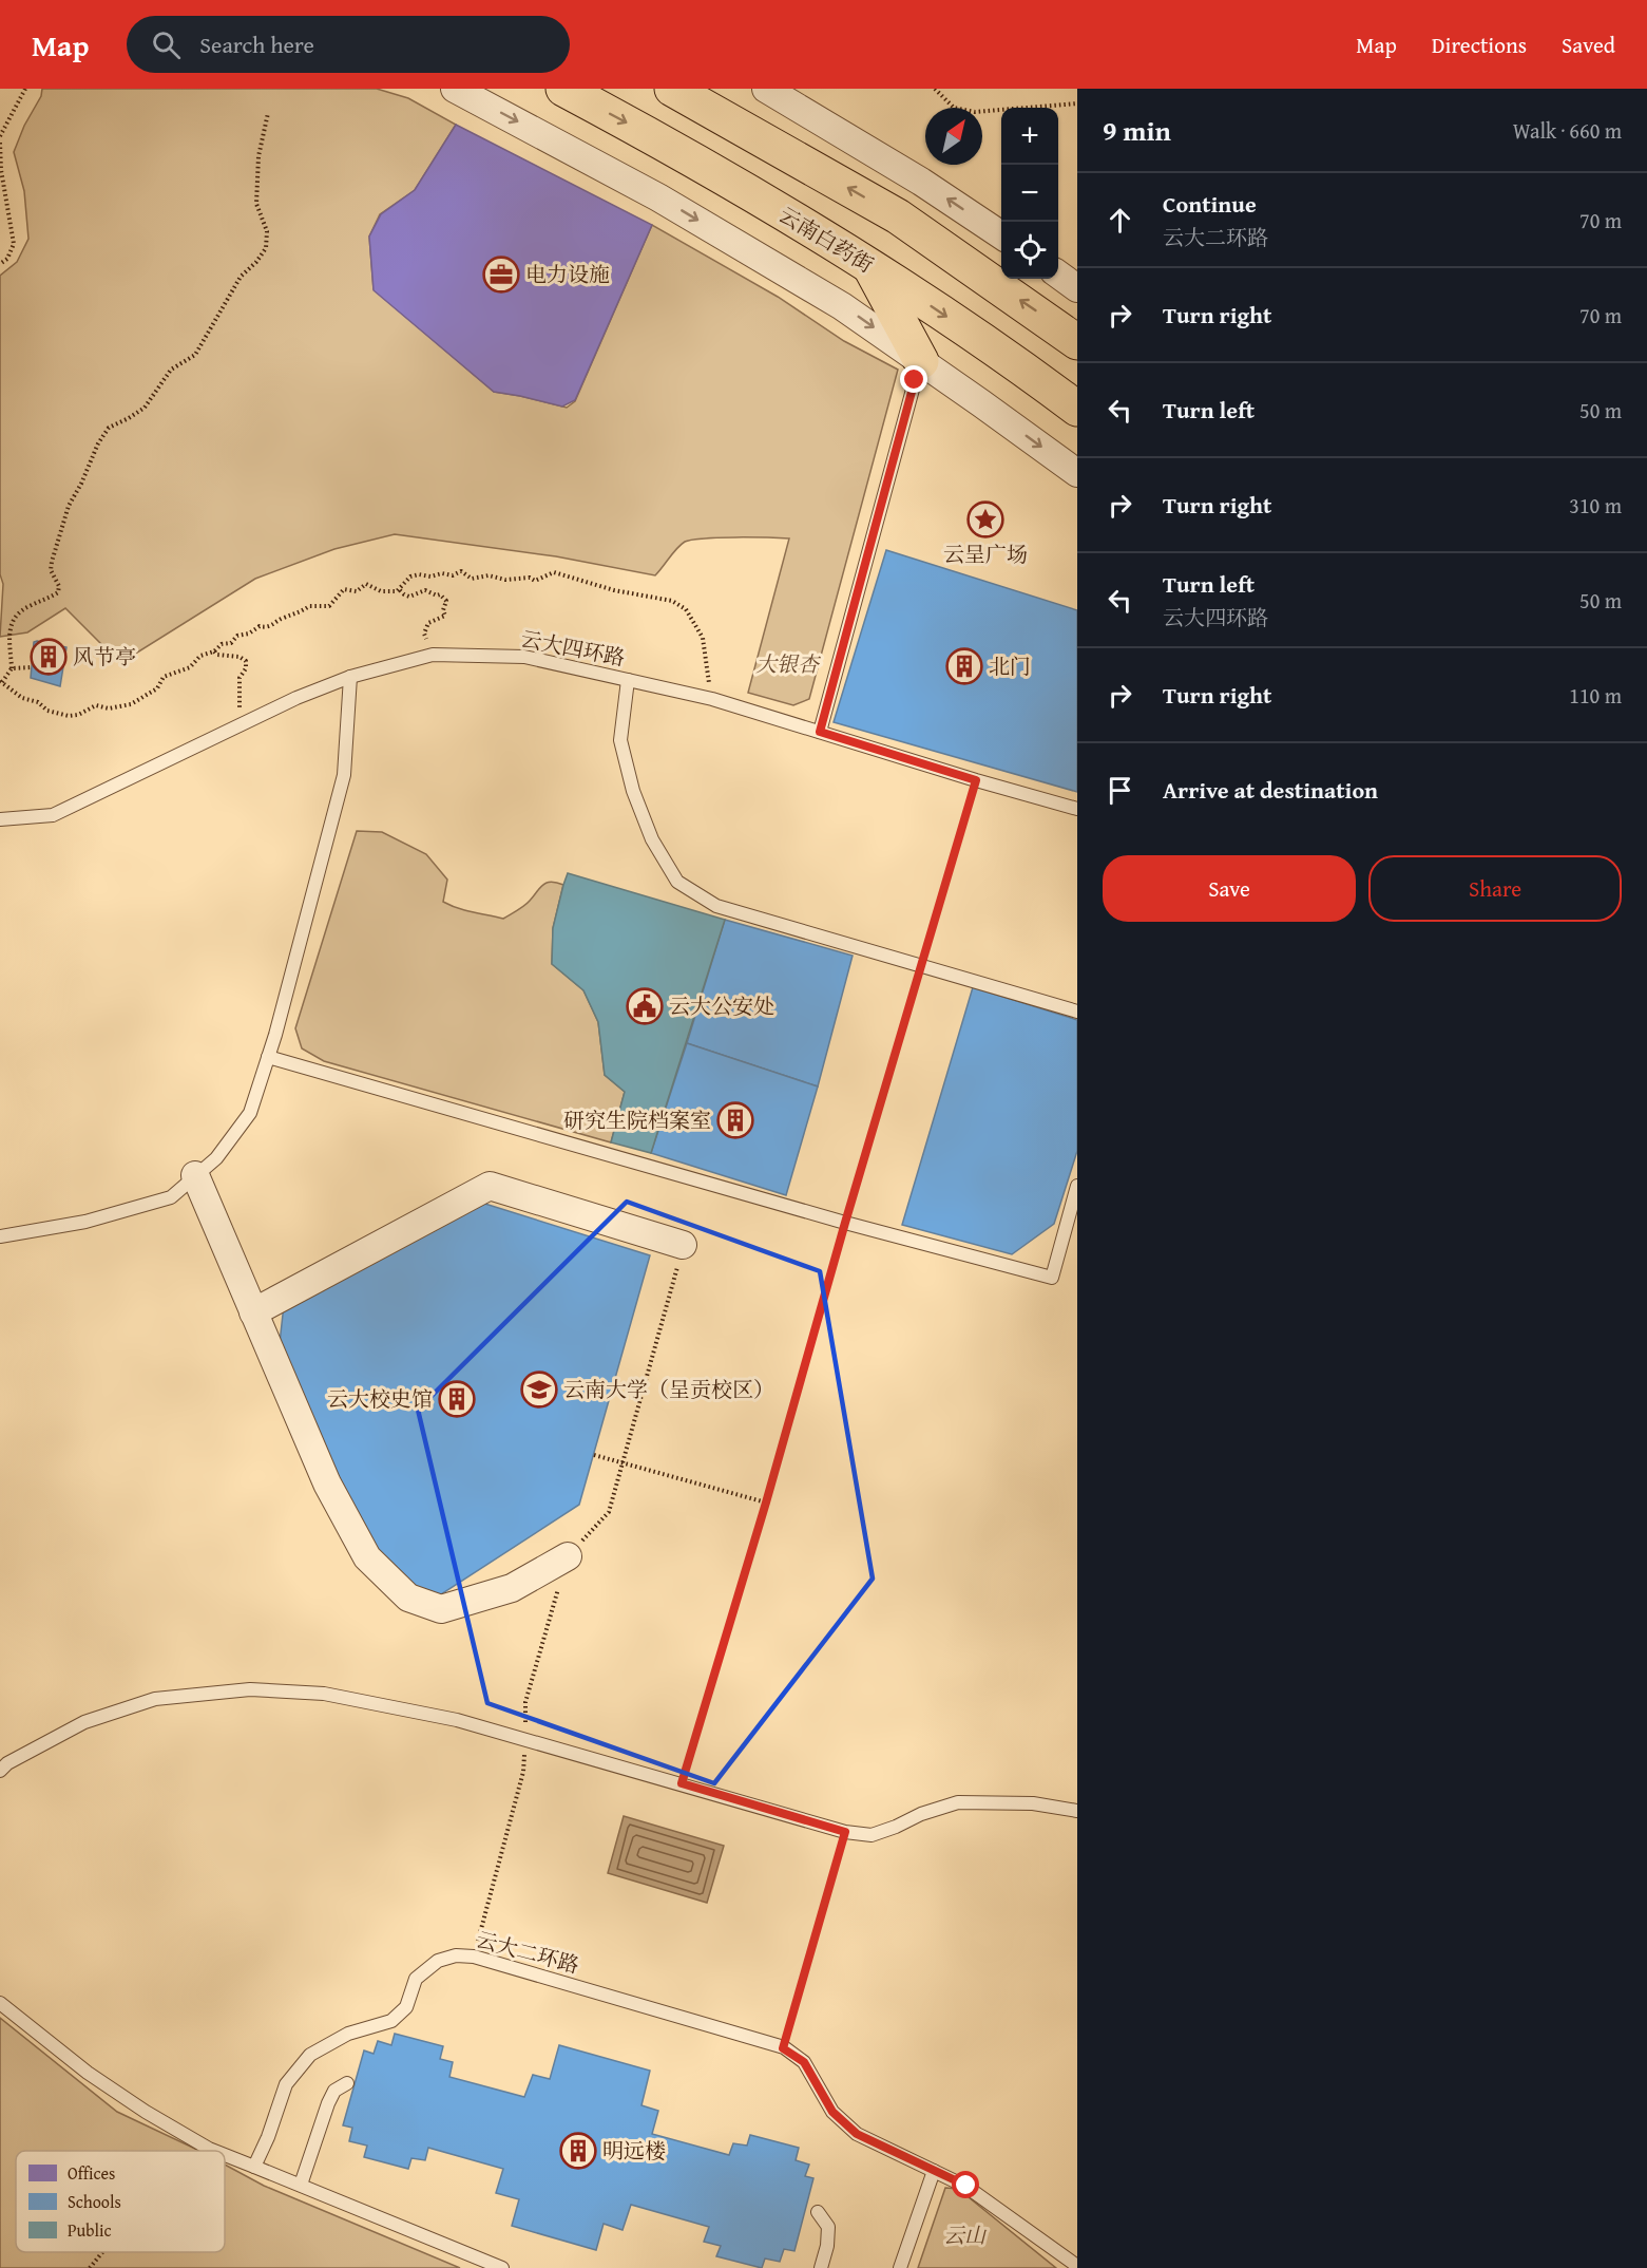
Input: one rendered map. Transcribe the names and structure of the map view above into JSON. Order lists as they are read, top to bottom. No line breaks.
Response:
{"streets":{"main road":["云南白药街"],"lane":["云大四环路","云大二环路"]},"parks":["大银杏","云山"],"places":{"office":["电力设施"],"place":["云呈广场"],"building":["风节亭","北门","研究生院档案室","云大校史馆","明远楼"],"public building":["云大公安处"],"school or university":["云南大学（呈贡校区）"]},"legend":["Offices","Schools","Public"],"north":"top right","page":{"header":"Map","search":"Search here","nav":["Map","Directions","Saved"],"heading":["9 min","Walk · 660 m"],"map_buttons":["+","−"],"list":[["Continue","云大二环路","70 m"],["Turn right","70 m"],["Turn left","50 m"],["Turn right","310 m"],["Turn left","云大四环路","50 m"],["Turn right","110 m"],"Arrive at destination"],"buttons":["Save","Share"]}}
